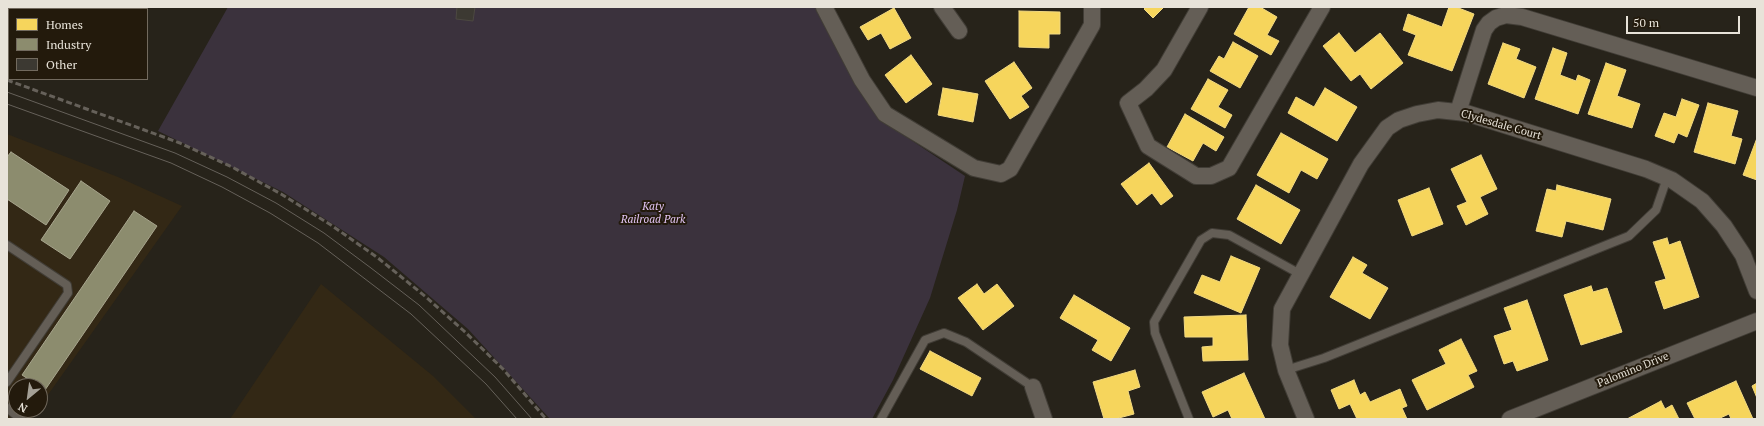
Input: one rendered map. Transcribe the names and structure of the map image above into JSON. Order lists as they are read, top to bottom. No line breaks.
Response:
{"streets":{"street":["Clydesdale Court","Palomino Drive"]},"parks":["Katy Railroad Park"],"legend":["Homes","Industry","Other"],"scale_bar":"50 m","north":"bottom left"}
